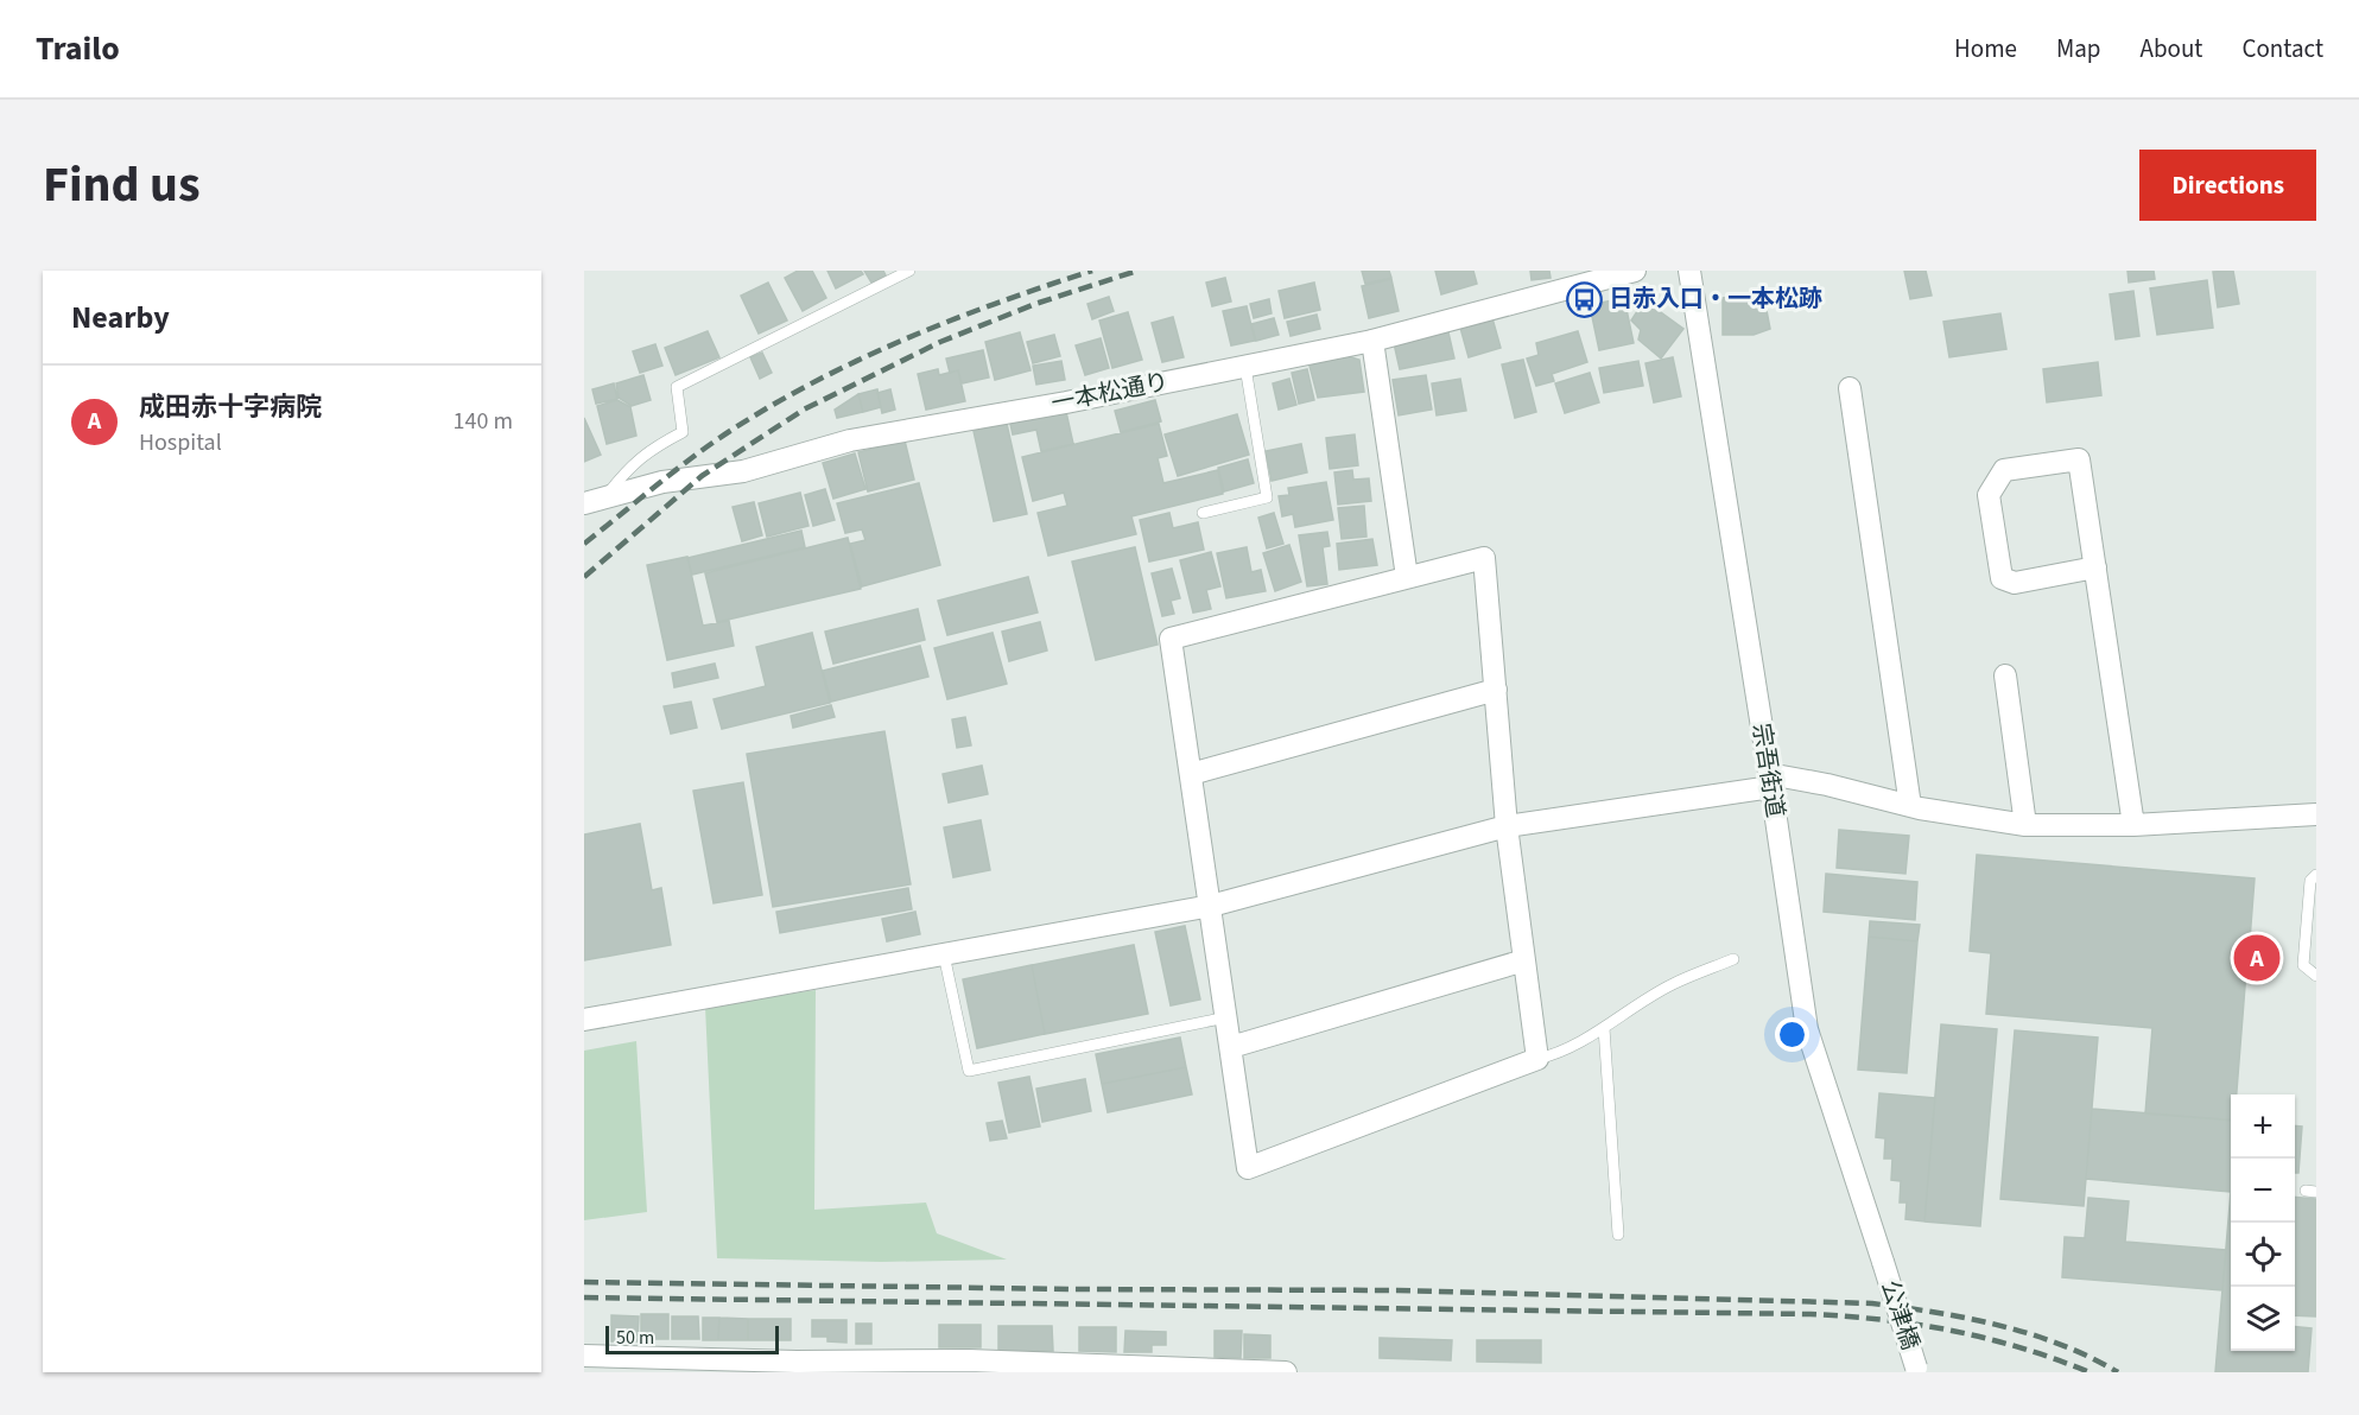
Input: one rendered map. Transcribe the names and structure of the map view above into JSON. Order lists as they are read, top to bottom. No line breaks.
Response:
{"streets":{"street":["一本松通り","宗吾街道","公津橋"]},"crossings":[["宗吾街道","公津橋"]],"places":{"bus stop":["日赤入口・一本松跡"]},"scale_bar":"50 m","page":{"header":"Trailo","nav":["Home","Map","About","Contact"],"title":"Find us","buttons":"Directions","heading":"Nearby","list":[{"mark":"A","name":"成田赤十字病院","note":"Hospital","value":"140 m"}],"pins":"A","map_buttons":["+","−"],"scale":"50 m"}}
